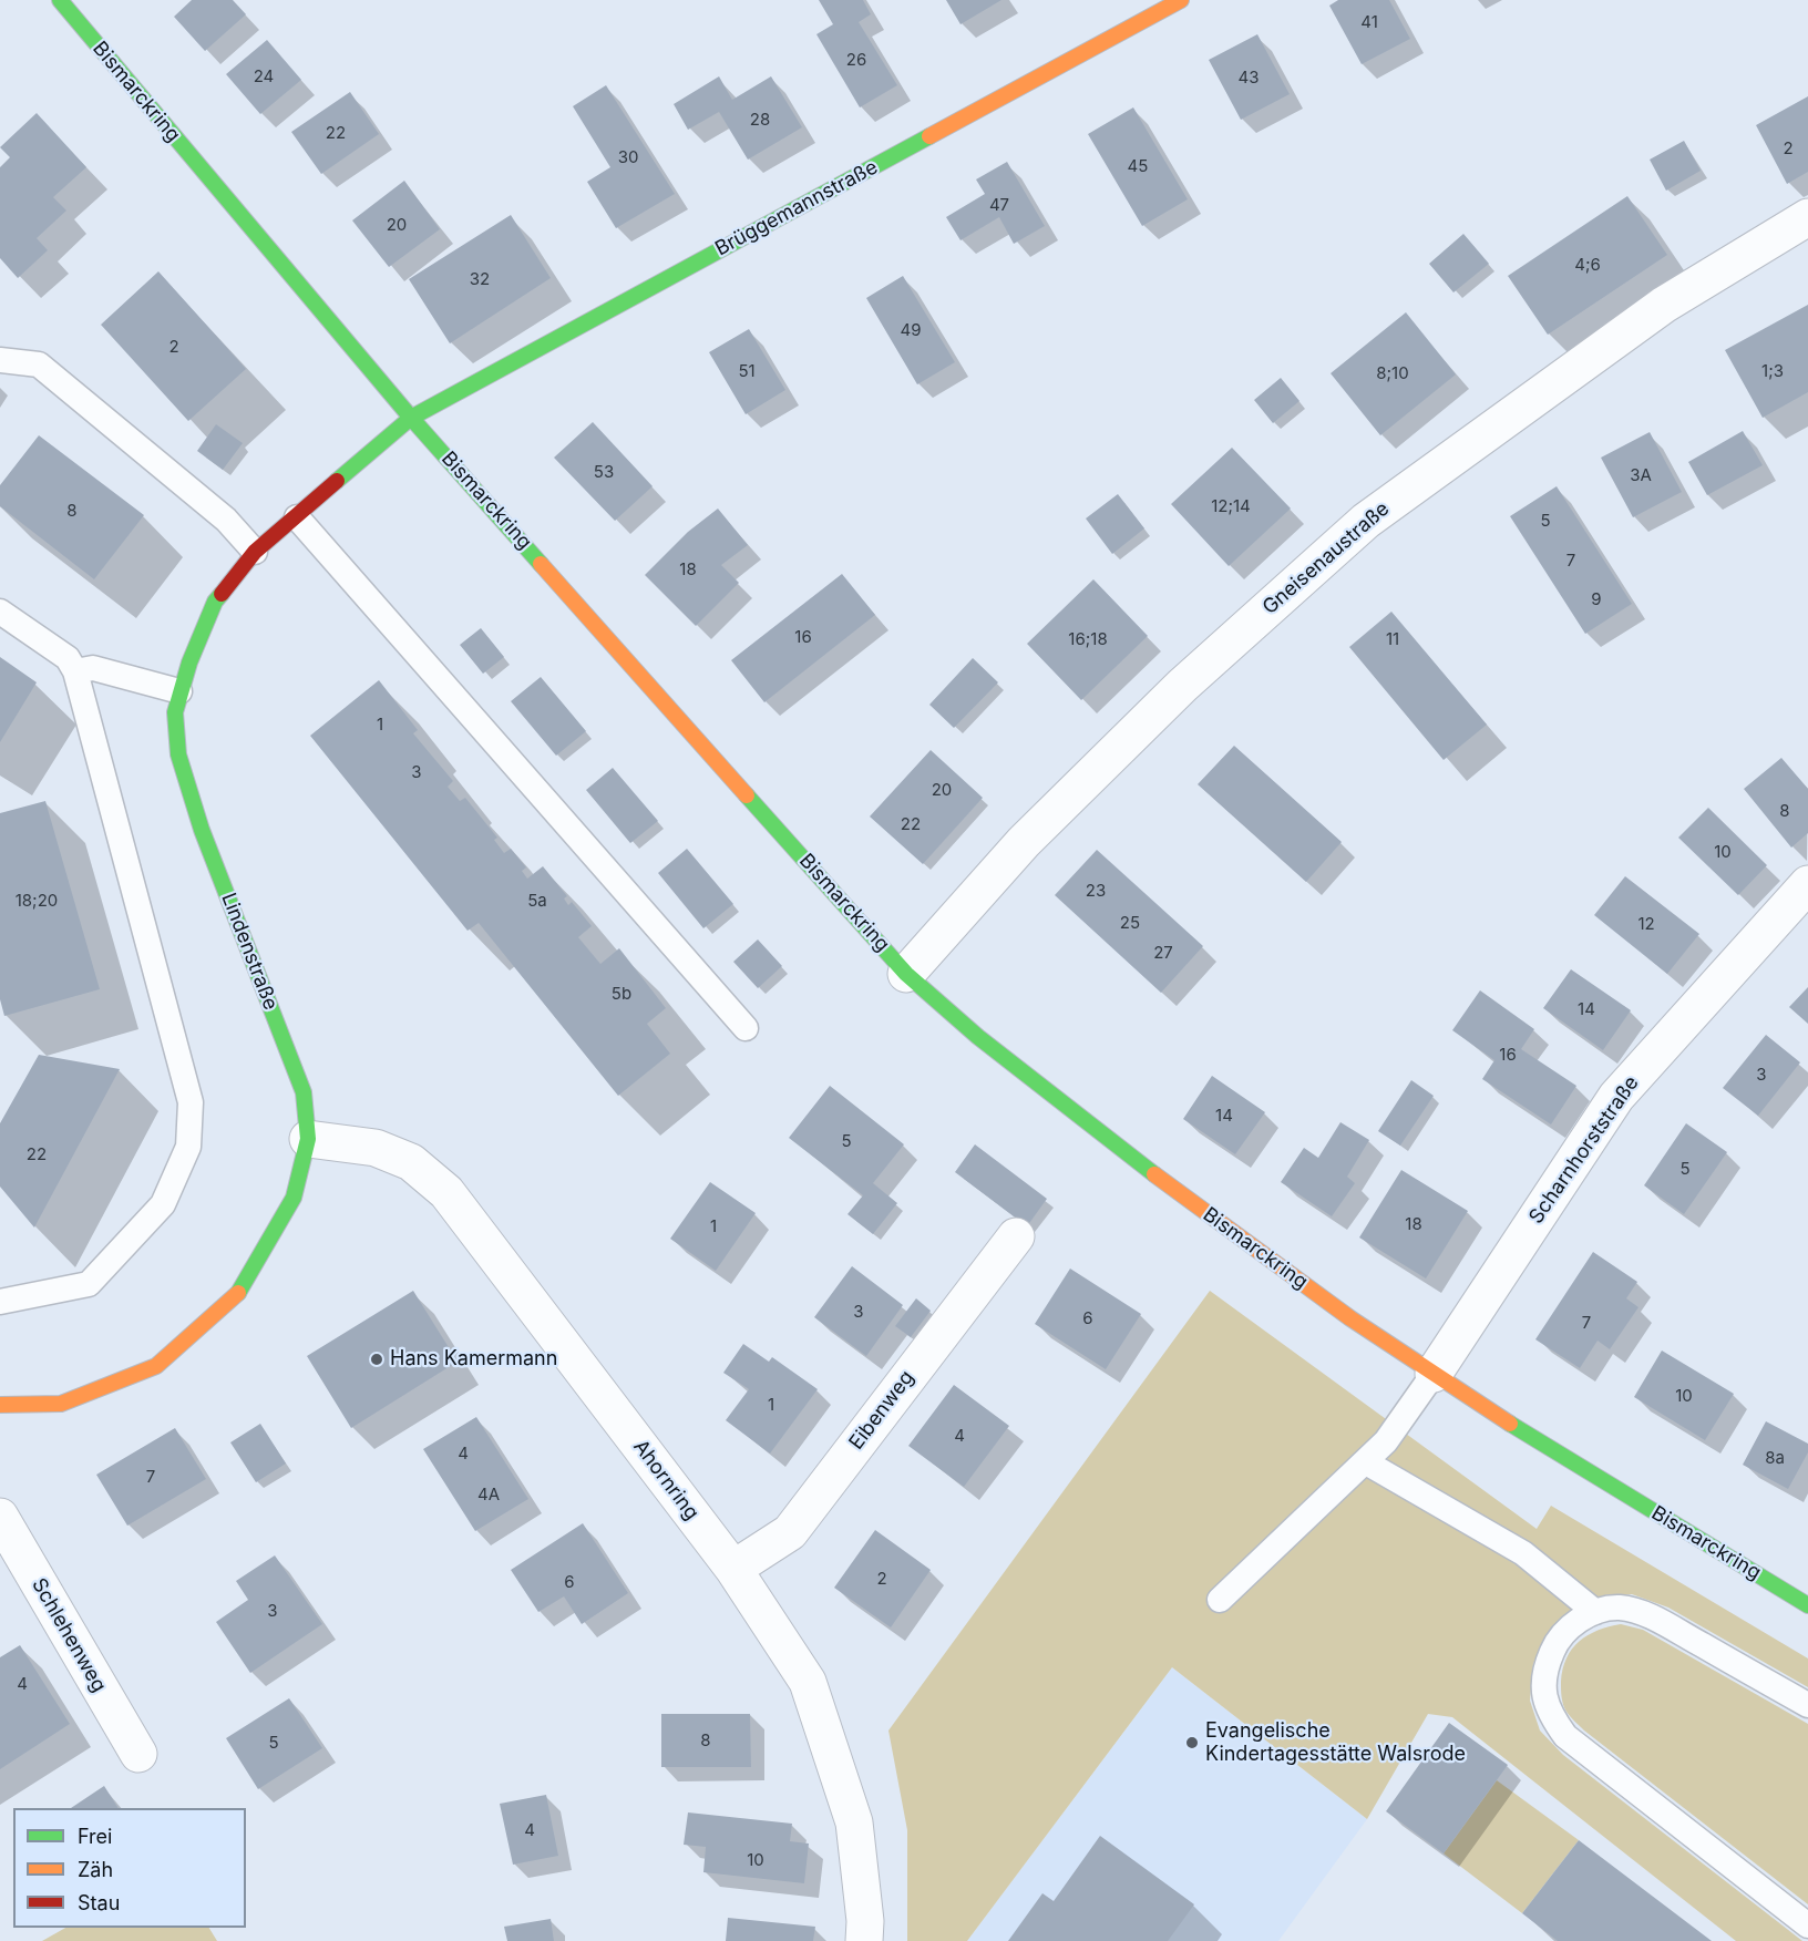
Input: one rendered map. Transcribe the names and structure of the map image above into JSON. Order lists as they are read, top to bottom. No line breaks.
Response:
{"streets":{"street":["Bismarckring","Brüggemannstraße","Gneisenaustraße","Lindenstraße","Scharnhorststraße","Eibenweg","Ahornring","Schlehenweg"]},"crossings":[["Bismarckring","Brüggemannstraße"],["Bismarckring","Gneisenaustraße"],["Bismarckring","Lindenstraße"],["Bismarckring","Scharnhorststraße"],["Brüggemannstraße","Lindenstraße"],["Lindenstraße","Ahornring"],["Eibenweg","Ahornring"]],"places":["Hans Kamermann","Evangelische Kindertagesstätte Walsrode"],"house_numbers":["41","26","24","43","28","22","2","30","45","47","20","4;6","32","49","2","51","1;3","8;10","53","3A","12;14","8","5","7","18","9","16","16;18","11","1","3","20","8","22","10","23","18;20","5a","25","12","27","5b","14","16","3","14","5","22","5","18","1","3","6","7","10","1","4","4","8a","7","4A","2","6","3","4","8","5","4","10"],"legend":["Frei","Zäh","Stau"]}
